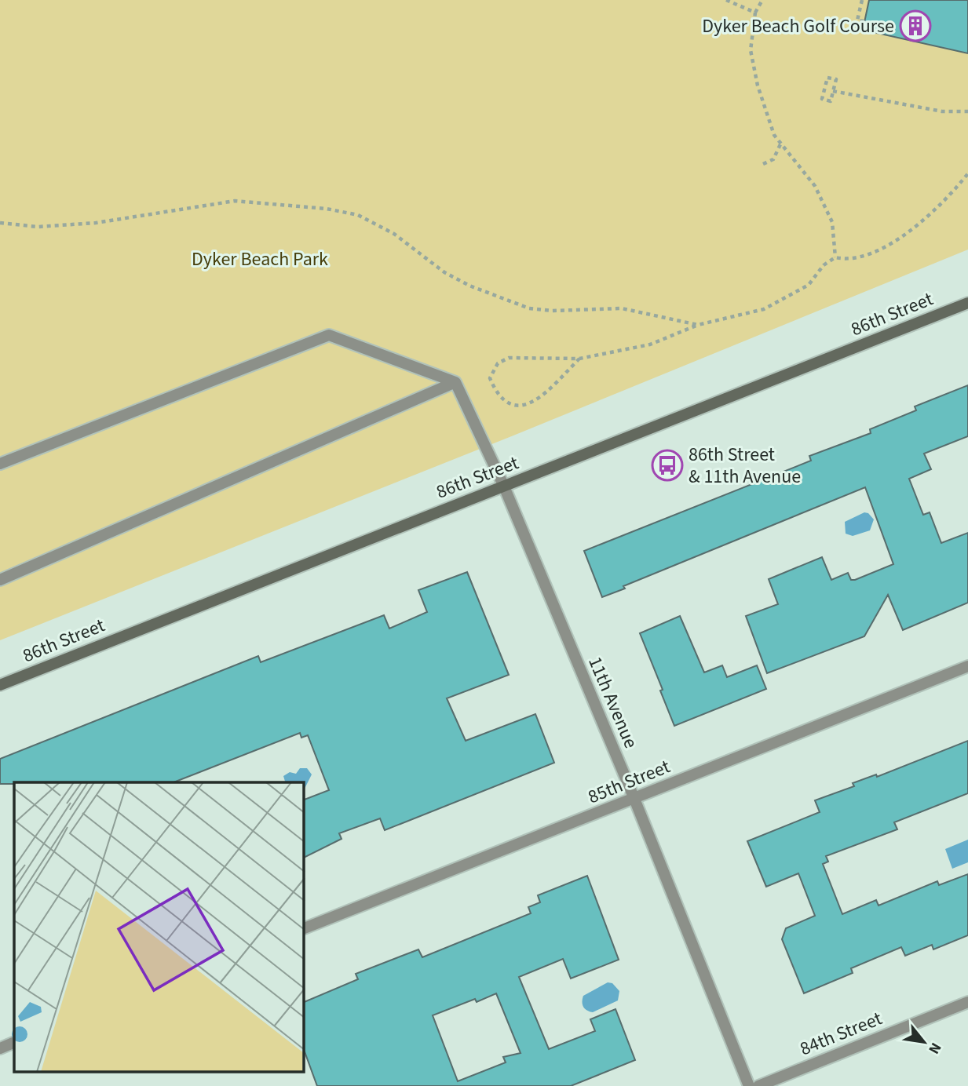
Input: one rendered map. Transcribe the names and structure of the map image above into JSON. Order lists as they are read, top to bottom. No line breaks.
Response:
{"streets":{"main road":["86th Street"],"street":["11th Avenue","85th Street","84th Street"]},"crossings":[["86th Street","11th Avenue"],["11th Avenue","85th Street"]],"parks":["Dyker Beach Park"],"places":{"building":["Dyker Beach Golf Course"],"bus stop":["86th Street & 11th Avenue"]},"north":"bottom right"}
